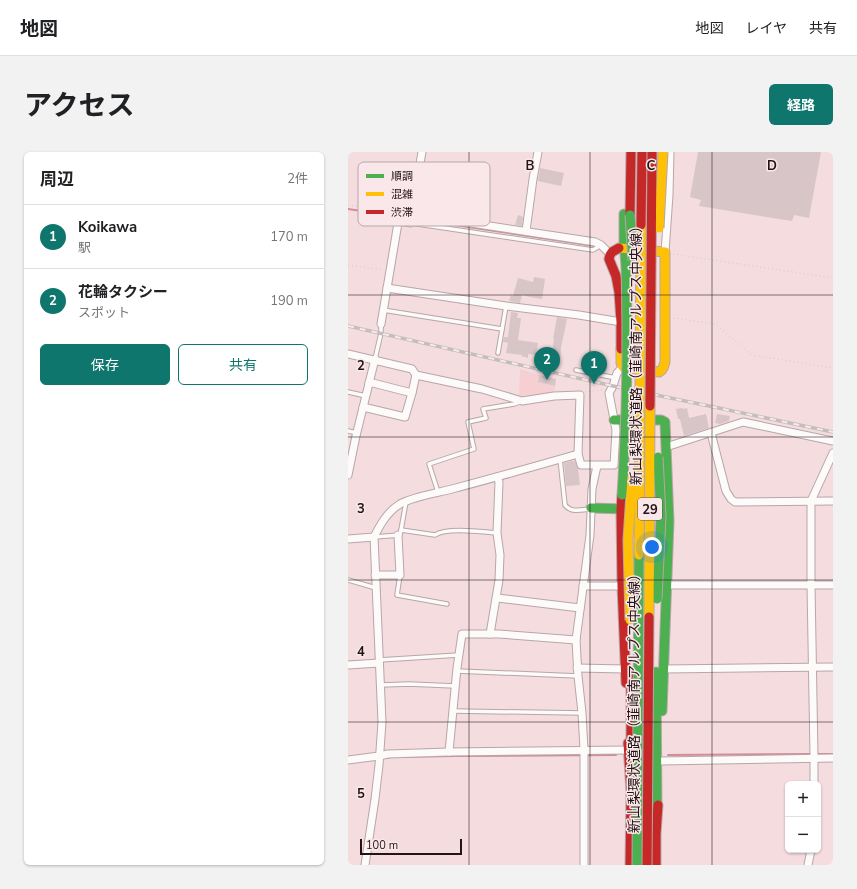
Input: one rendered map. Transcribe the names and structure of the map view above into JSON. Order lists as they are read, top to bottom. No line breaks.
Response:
{"streets":{"main road":["新山梨環状道路（韮崎南アルプス中央線）","29"]},"legend":["順調","混雑","渋滞"],"scale_bar":"100 m","page":{"header":"地図","nav":["地図","レイヤ","共有"],"title":"アクセス","buttons":["経路",["保存","共有"]],"heading":["周辺","2件"],"list":[{"mark":"1","name":"Koikawa","note":"駅","value":"170 m"},{"mark":"2","name":"花輪タクシー","note":"スポット","value":"190 m"}],"pins":["2","1"],"map_buttons":["+","−"],"scale":"100 m"},"grid":{"columns":["B","C","D"],"rows":["2","3","4","5"]}}
